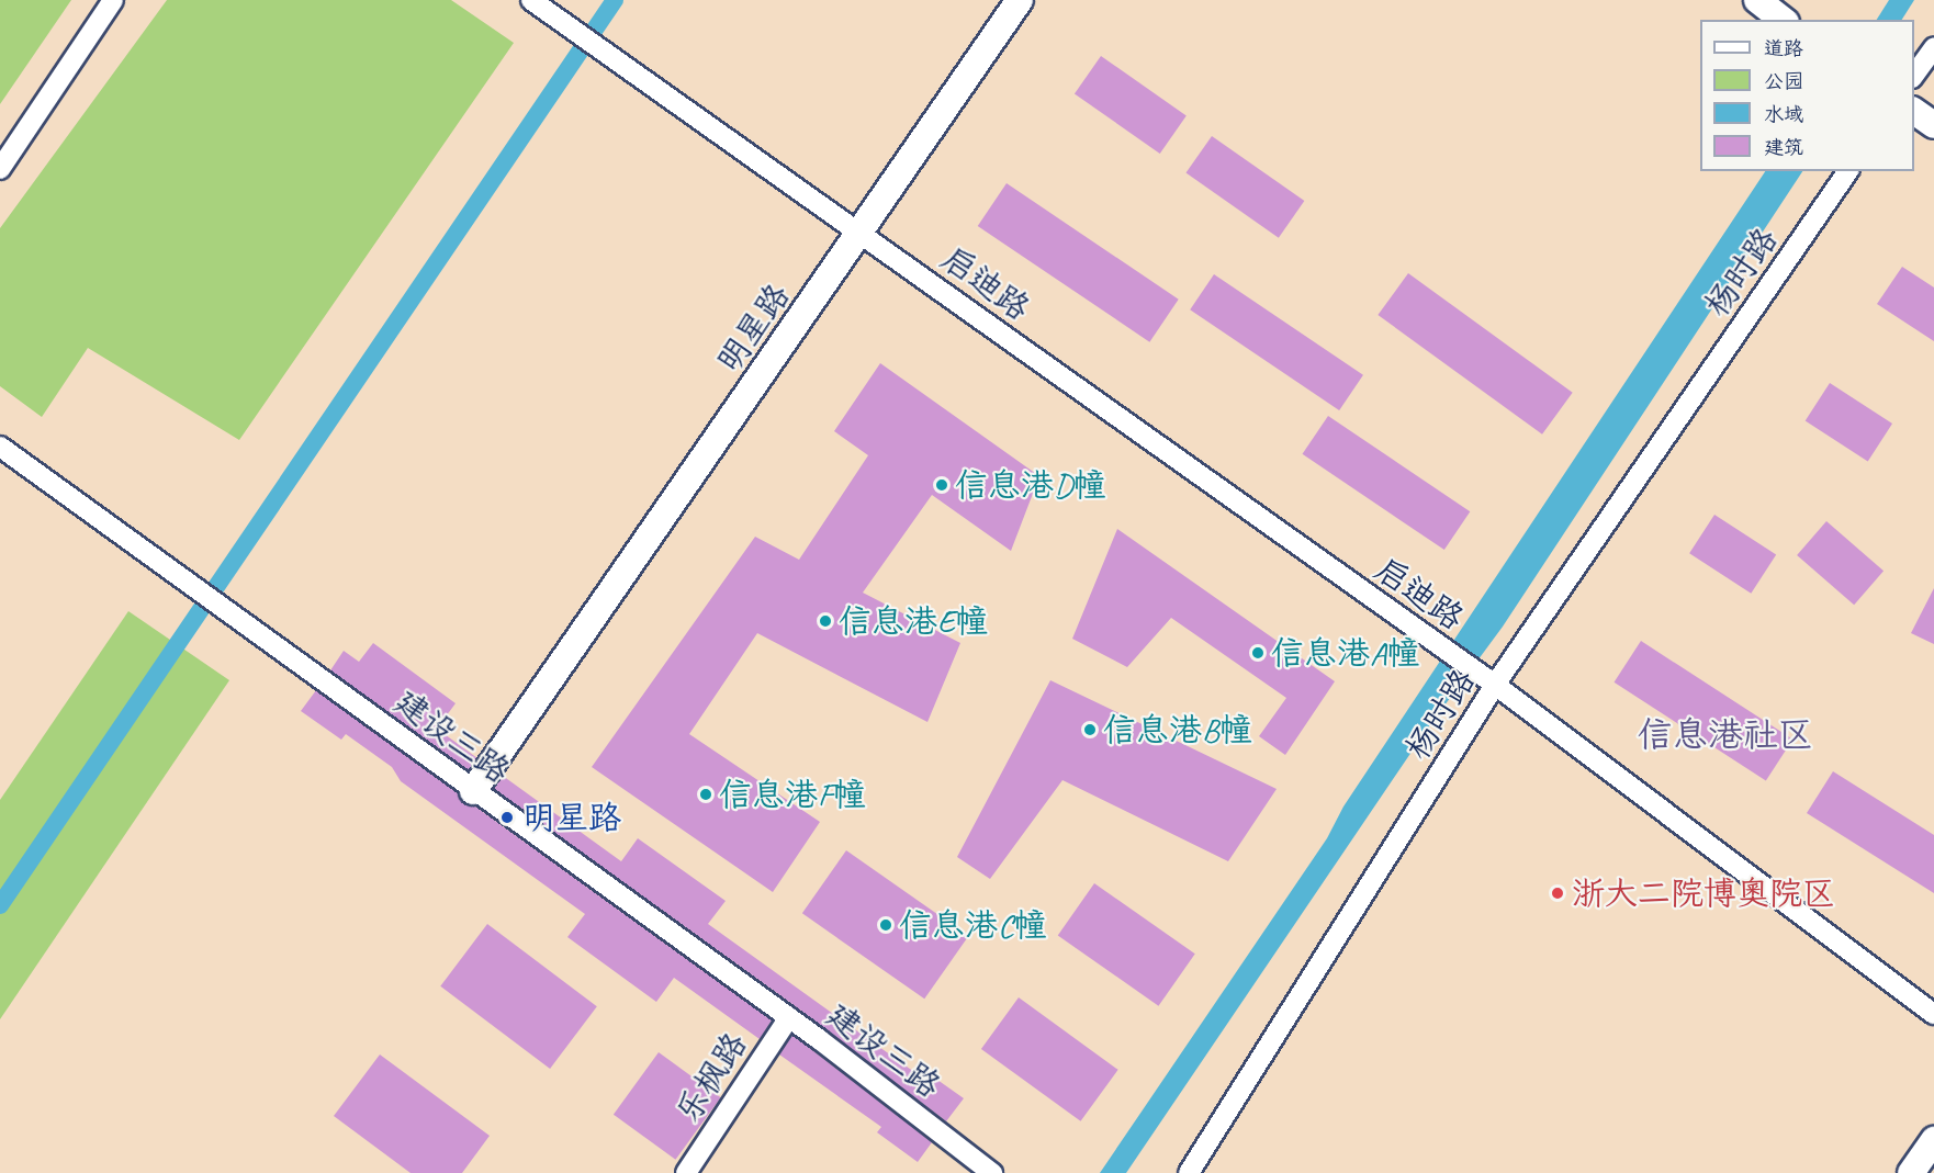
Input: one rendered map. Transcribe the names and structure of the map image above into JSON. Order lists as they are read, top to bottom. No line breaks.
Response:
{"streets":{"main road":["明星路"],"street":["杨时路","启迪路","建设三路","乐枫路"]},"crossings":[["杨时路","启迪路"],["启迪路","明星路"],["明星路","建设三路"],["建设三路","乐枫路"]],"districts":["信息港社区"],"places":["信息港D幢","信息港E幢","信息港A幢","信息港B幢","信息港F幢","明星路","浙大二院博奥院区","信息港C幢"],"legend":["道路","公园","水域","建筑"]}
